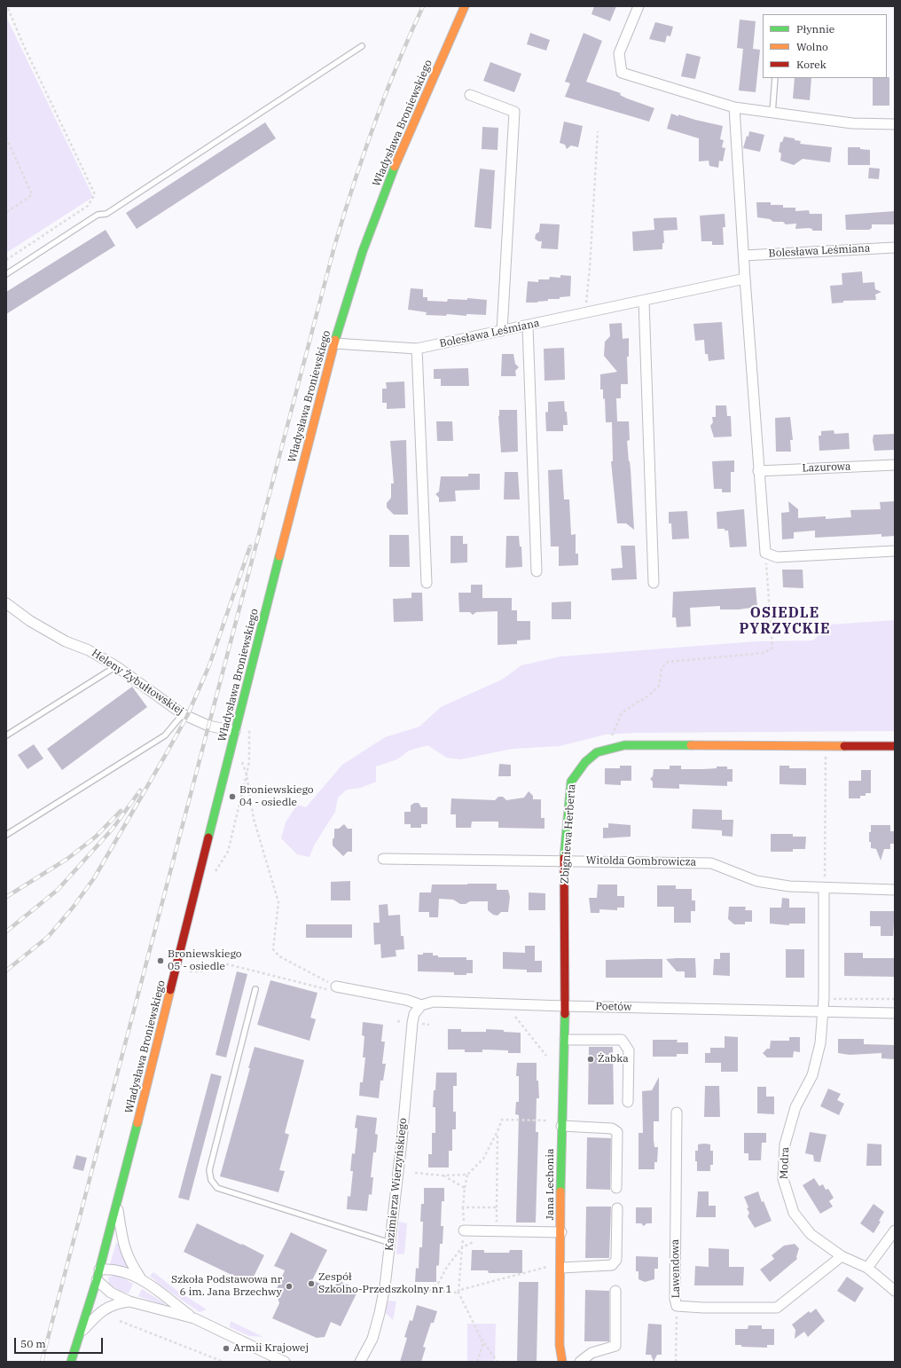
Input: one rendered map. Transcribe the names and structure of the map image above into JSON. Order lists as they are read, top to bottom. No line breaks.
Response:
{"streets":{"main road":["Władysława Broniewskiego","Zbigniewa Herberta","Jana Lechonia"],"street":["Bolesława Leśmiana","Lazurowa","Heleny Żybułtowskiej","Witolda Gombrowicza","Poetów","Modra","Kazimierza Wierzyńskiego","Lawendowa"]},"crossings":[["Władysława Broniewskiego","Bolesława Leśmiana"],["Władysława Broniewskiego","Heleny Żybułtowskiej"],["Zbigniewa Herberta","Witolda Gombrowicza"],["Zbigniewa Herberta","Poetów"],["Zbigniewa Herberta","Jana Lechonia"],["Poetów","Modra"],["Poetów","Kazimierza Wierzyńskiego"],["Poetów","Jana Lechonia"],["Modra","Lawendowa"]],"districts":["OSIEDLE PYRZYCKIE"],"places":["Broniewskiego 04 - osiedle","Broniewskiego 05 - osiedle","Żabka","Zespół Szkolno-Przedszkolny nr 1","Szkoła Podstawowa nr 6 im. Jana Brzechwy","Armii Krajowej"],"legend":["Płynnie","Wolno","Korek"],"scale_bar":"50 m"}
